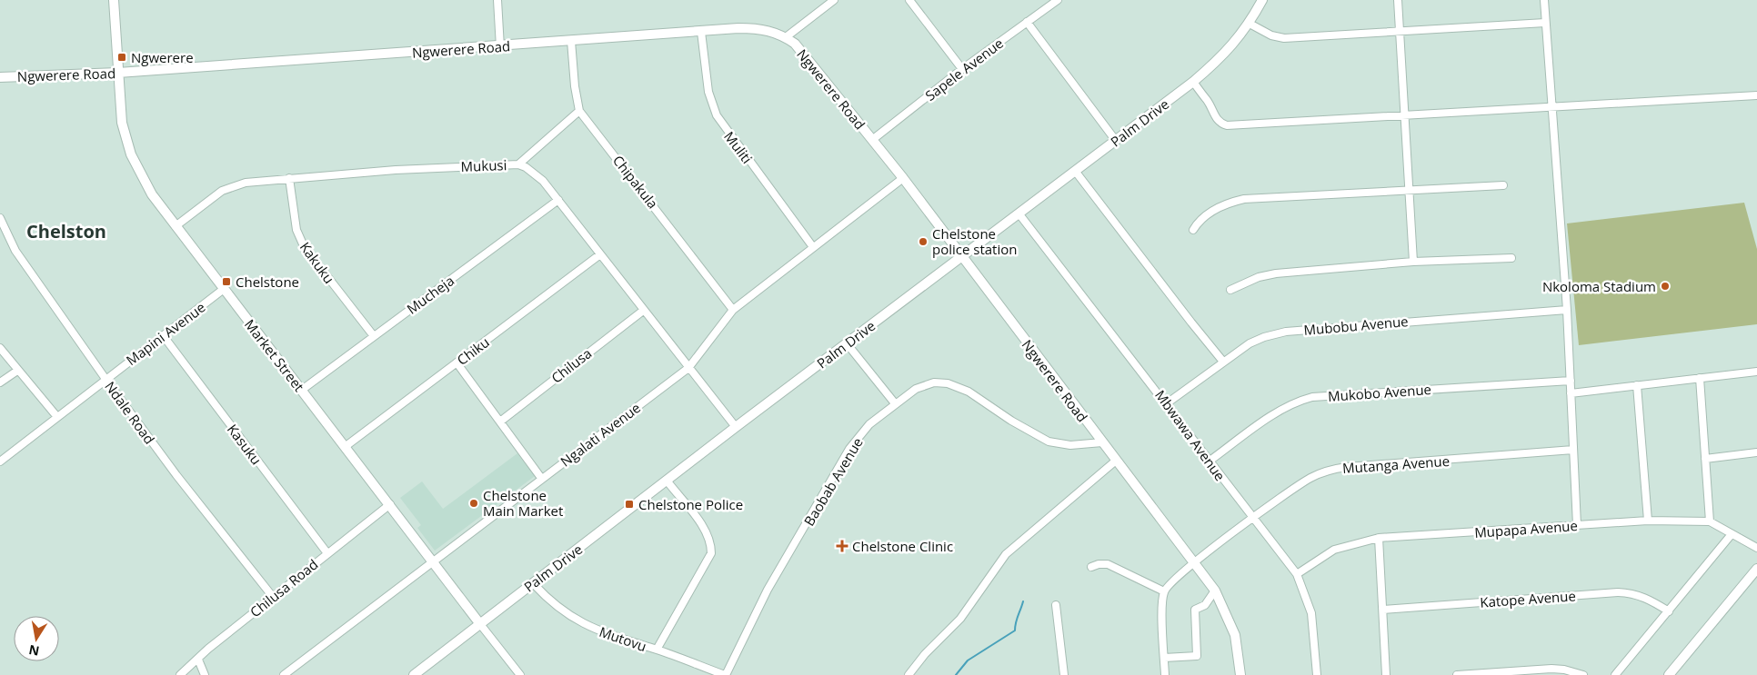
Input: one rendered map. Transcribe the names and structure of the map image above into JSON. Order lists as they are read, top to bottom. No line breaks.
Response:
{"streets":{"street":["Ngwerere Road","Sapele Avenue","Palm Drive","Muliti","Mukusi","Chipakula","Kakuku","Mucheja","Mubobu Avenue","Mapini Avenue","Chiku","Market Street","Chilusa","Mukobo Avenue","Ndale Road","Ngalati Avenue","Mbwawa Avenue","Kasuku","Mutanga Avenue","Baobab Avenue","Mupapa Avenue","Chilusa Road","Katope Avenue","Mutovu"]},"crossings":[["Ngwerere Road","Sapele Avenue"],["Ngwerere Road","Palm Drive"],["Ngwerere Road","Muliti"],["Ngwerere Road","Market Street"],["Ngwerere Road","Ngalati Avenue"],["Ngwerere Road","Mutanga Avenue"],["Ngwerere Road","Baobab Avenue"],["Palm Drive","Mukusi"],["Palm Drive","Market Street"],["Palm Drive","Mbwawa Avenue"],["Palm Drive","Mutovu"],["Muliti","Ngalati Avenue"],["Mukusi","Kakuku"],["Mukusi","Mucheja"],["Mukusi","Chiku"],["Mukusi","Market Street"],["Mukusi","Chilusa"],["Mukusi","Ngalati Avenue"],["Chipakula","Ngalati Avenue"],["Kakuku","Mucheja"],["Mucheja","Market Street"],["Mubobu Avenue","Mbwawa Avenue"],["Mapini Avenue","Market Street"],["Mapini Avenue","Ndale Road"],["Mapini Avenue","Kasuku"],["Chiku","Market Street"],["Market Street","Ngalati Avenue"],["Market Street","Chilusa Road"],["Mukobo Avenue","Mbwawa Avenue"],["Ndale Road","Chilusa Road"],["Mbwawa Avenue","Mutanga Avenue"],["Mbwawa Avenue","Mupapa Avenue"],["Kasuku","Chilusa Road"],["Baobab Avenue","Mutovu"]],"districts":["Chelston"],"places":{"transit":["Ngwerere","Chelstone","Chelstone Police"],"other":["Chelstone police station","Nkoloma Stadium","Chelstone Main Market"],"health":["Chelstone Clinic"]},"north":"bottom"}
